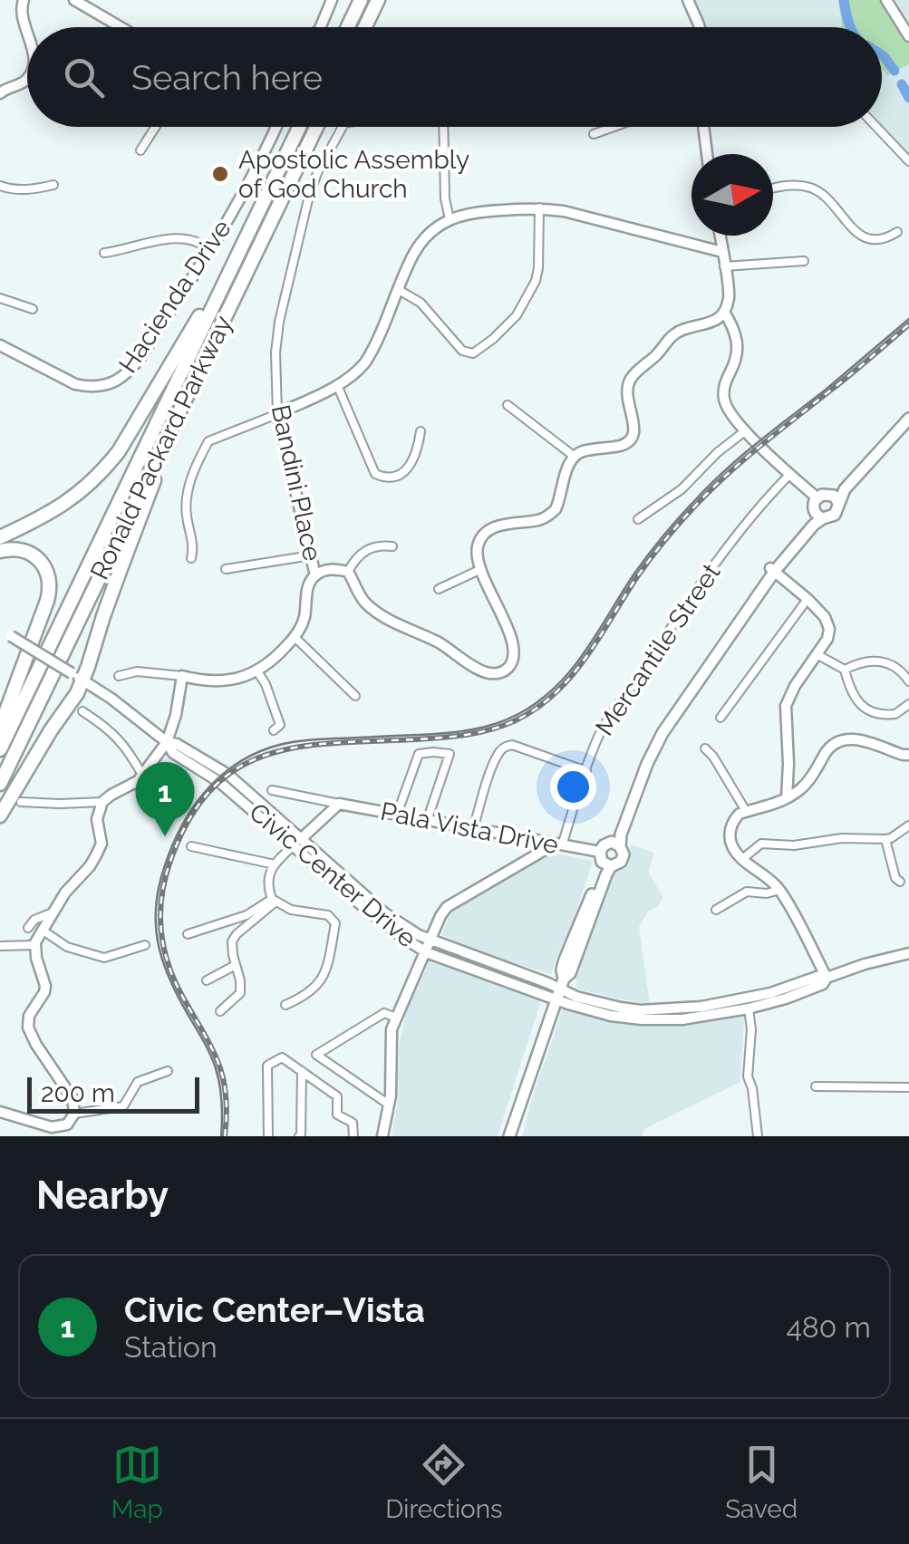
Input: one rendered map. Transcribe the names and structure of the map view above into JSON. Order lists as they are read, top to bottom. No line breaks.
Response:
{"streets":{"highway":["Ronald Packard Parkway"],"street":["Hacienda Drive","Bandini Place","Mercantile Street","Pala Vista Drive","Civic Center Drive"]},"crossings":[["Mercantile Street","Pala Vista Drive"]],"places":["Apostolic Assembly of God Church"],"scale_bar":"200 m","north":"right","page":{"search":"Search here","pins":"1","scale":"200 m","heading":"Nearby","list":[{"mark":"1","name":"Civic Center–Vista","note":"Station","value":"480 m"}],"nav":["Map","Directions","Saved"]}}
